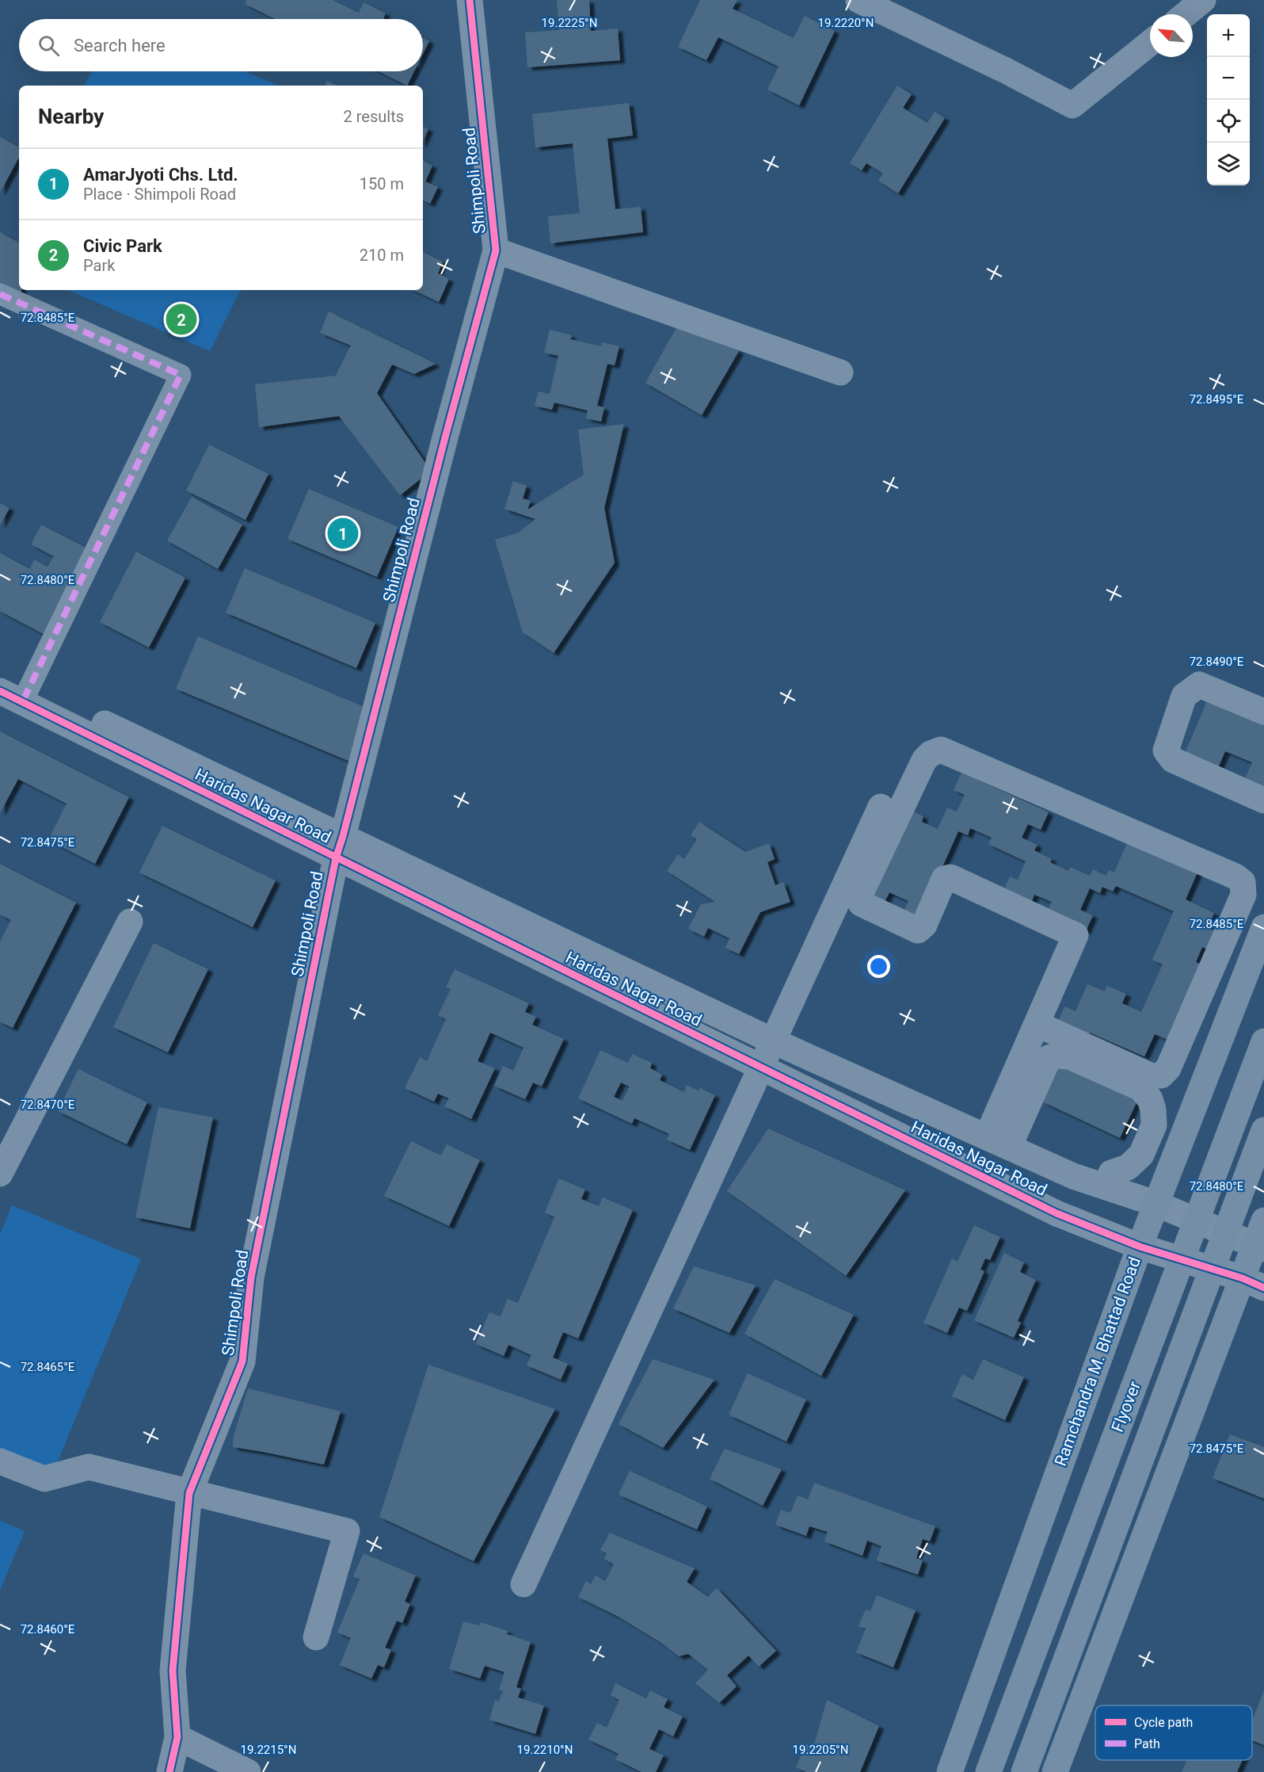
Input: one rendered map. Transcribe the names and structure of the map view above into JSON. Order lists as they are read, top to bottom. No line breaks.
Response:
{"streets":{"main road":["Ramchandra M. Bhattad Road","Flyover"],"street":["Shimpoli Road","Haridas Nagar Road"]},"crossings":[["Shimpoli Road","Haridas Nagar Road"],["Haridas Nagar Road","Ramchandra M. Bhattad Road"]],"legend":["Cycle path","Path"],"north":"top left","page":{"map_buttons":["+","−"],"search":"Search here","heading":["Nearby","2 results"],"list":[{"mark":"1","name":"AmarJyoti Chs. Ltd.","note":"Place · Shimpoli Road","value":"150 m"},{"mark":"2","name":"Civic Park","note":"Park","value":"210 m"}],"pins":["2","1"]},"coordinates":["19.2225°N","19.2220°N","72.8485°E","72.8495°E","72.8480°E","72.8490°E","72.8475°E","72.8470°E","72.8465°E","72.8460°E","19.2215°N","19.2210°N","19.2205°N"]}
